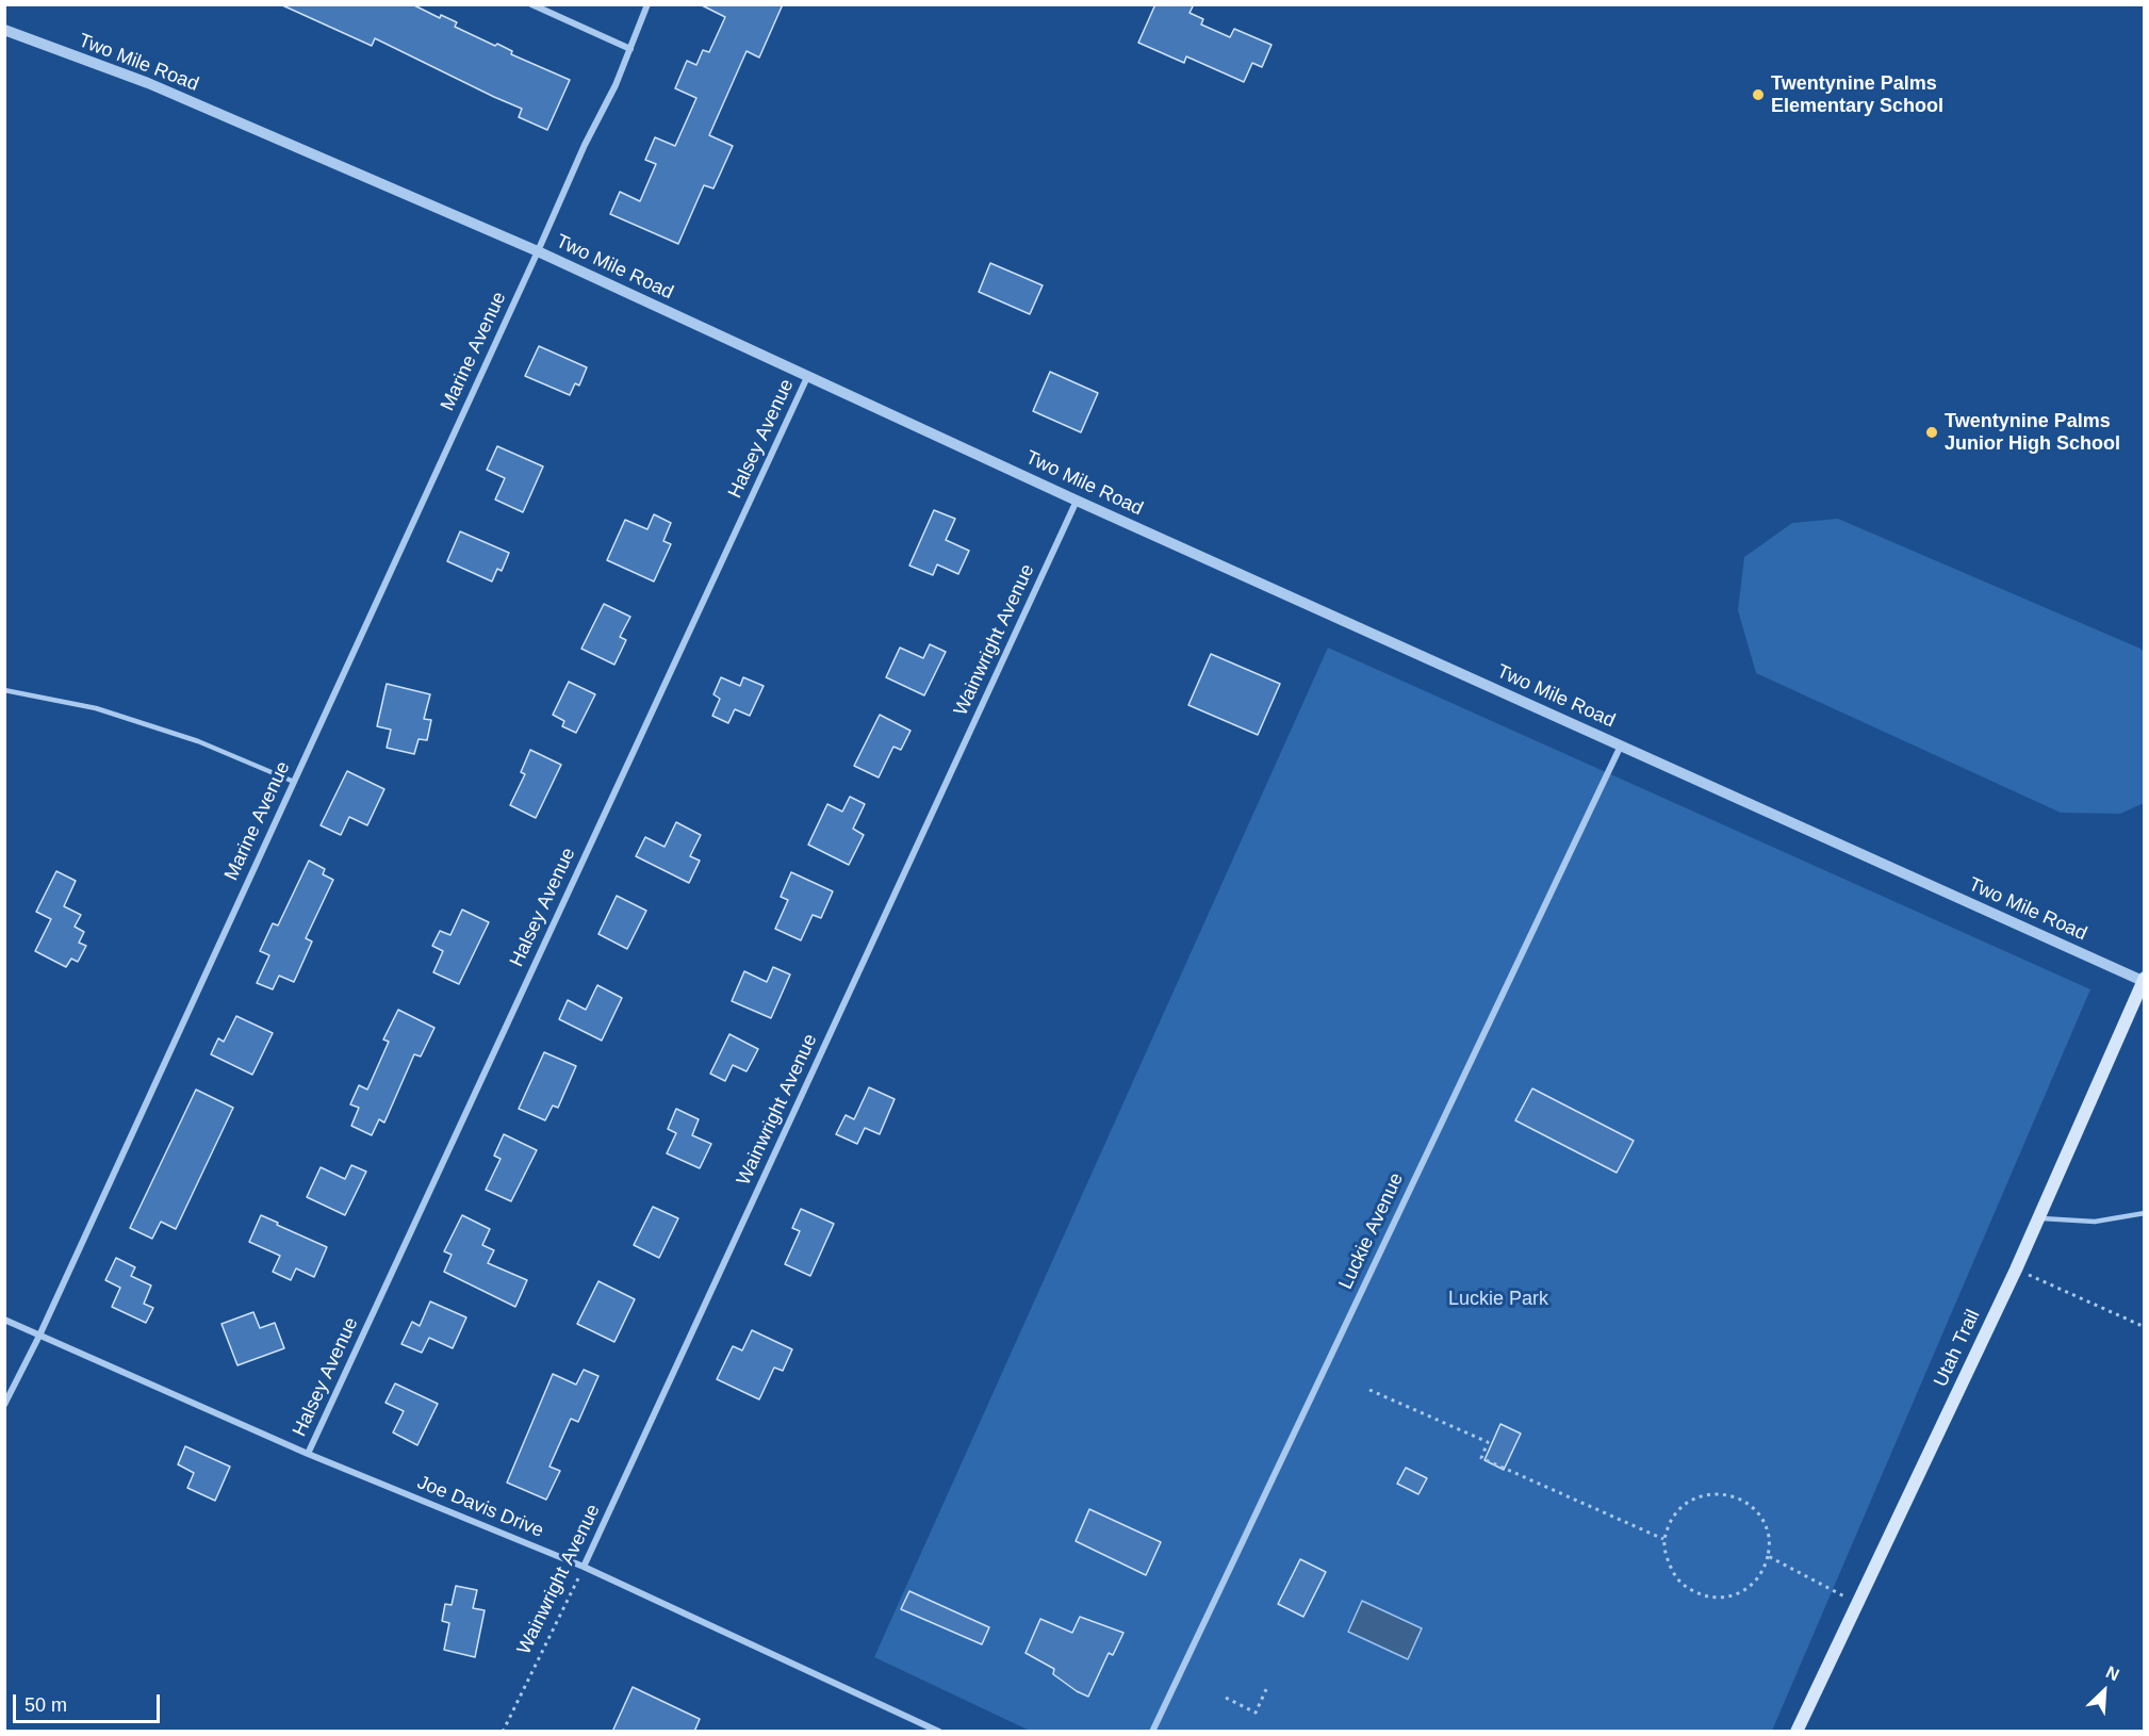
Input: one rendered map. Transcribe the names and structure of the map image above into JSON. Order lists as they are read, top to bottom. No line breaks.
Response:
{"streets":{"main road":["Utah Trail"],"street":["Two Mile Road","Marine Avenue","Halsey Avenue","Wainwright Avenue","Luckie Avenue","Joe Davis Drive"]},"crossings":[["Two Mile Road","Marine Avenue"],["Two Mile Road","Halsey Avenue"],["Two Mile Road","Wainwright Avenue"],["Two Mile Road","Luckie Avenue"],["Two Mile Road","Utah Trail"],["Marine Avenue","Joe Davis Drive"],["Halsey Avenue","Joe Davis Drive"],["Wainwright Avenue","Joe Davis Drive"]],"parks":["Luckie Park"],"places":["Twentynine Palms Elementary School","Twentynine Palms Junior High School"],"scale_bar":"50 m","north":"top right"}
